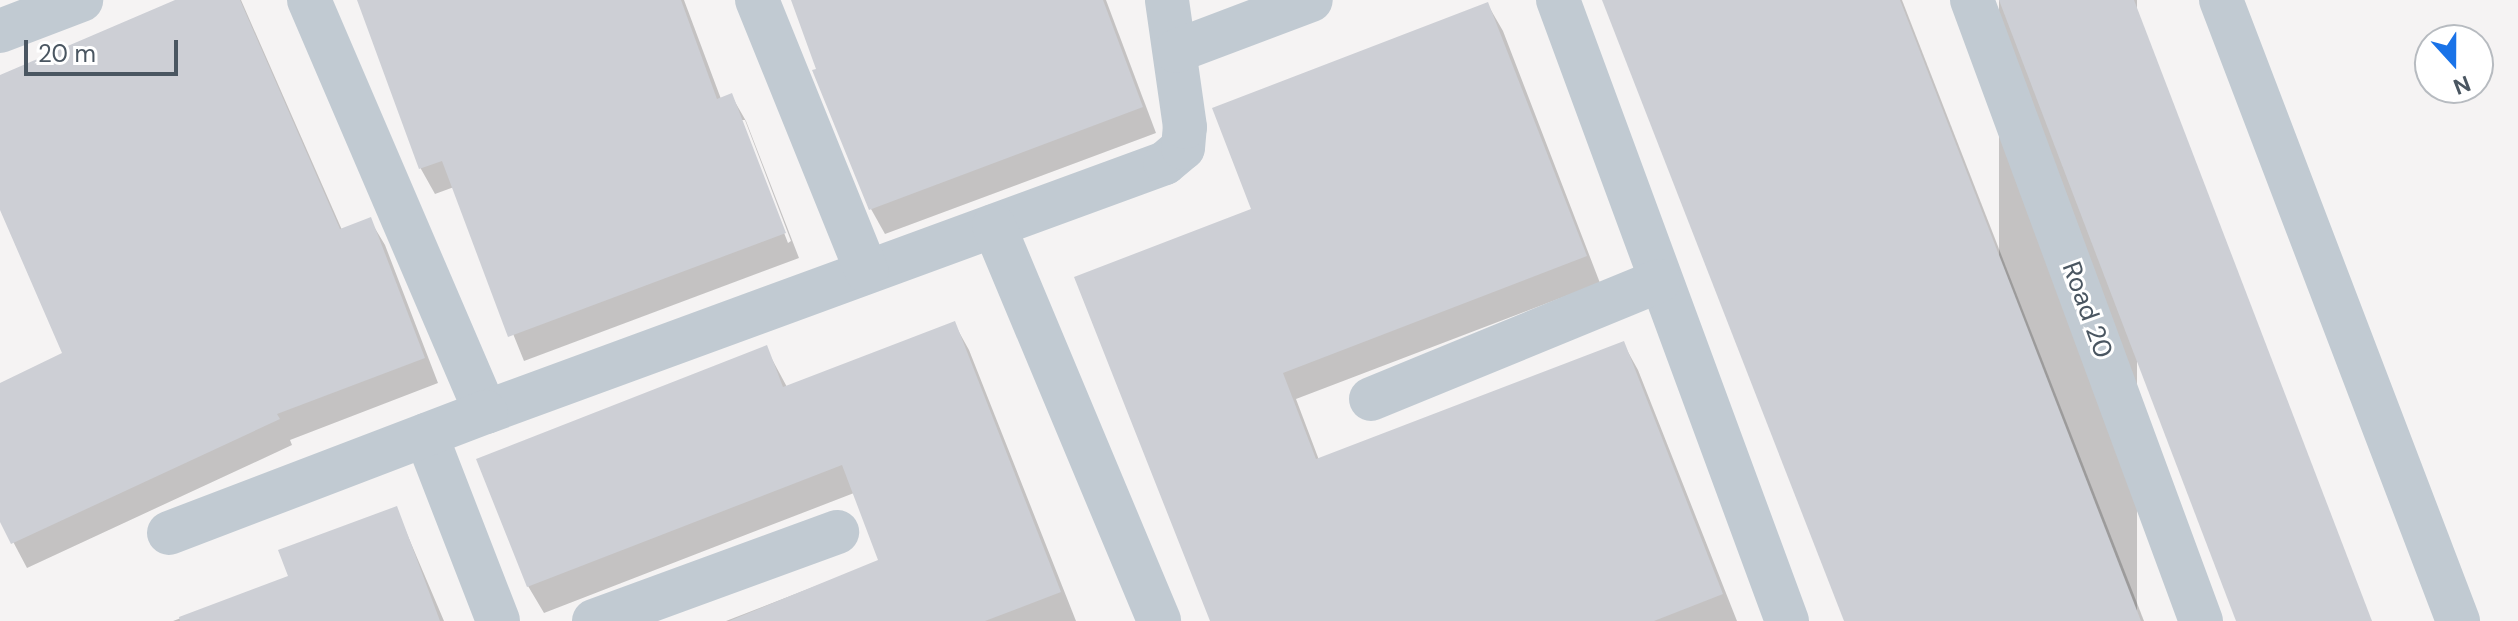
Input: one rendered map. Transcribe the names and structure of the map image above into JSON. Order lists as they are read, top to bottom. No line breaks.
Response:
{"streets":{"street":["Road 20"]},"scale_bar":"20 m","north":"bottom"}
